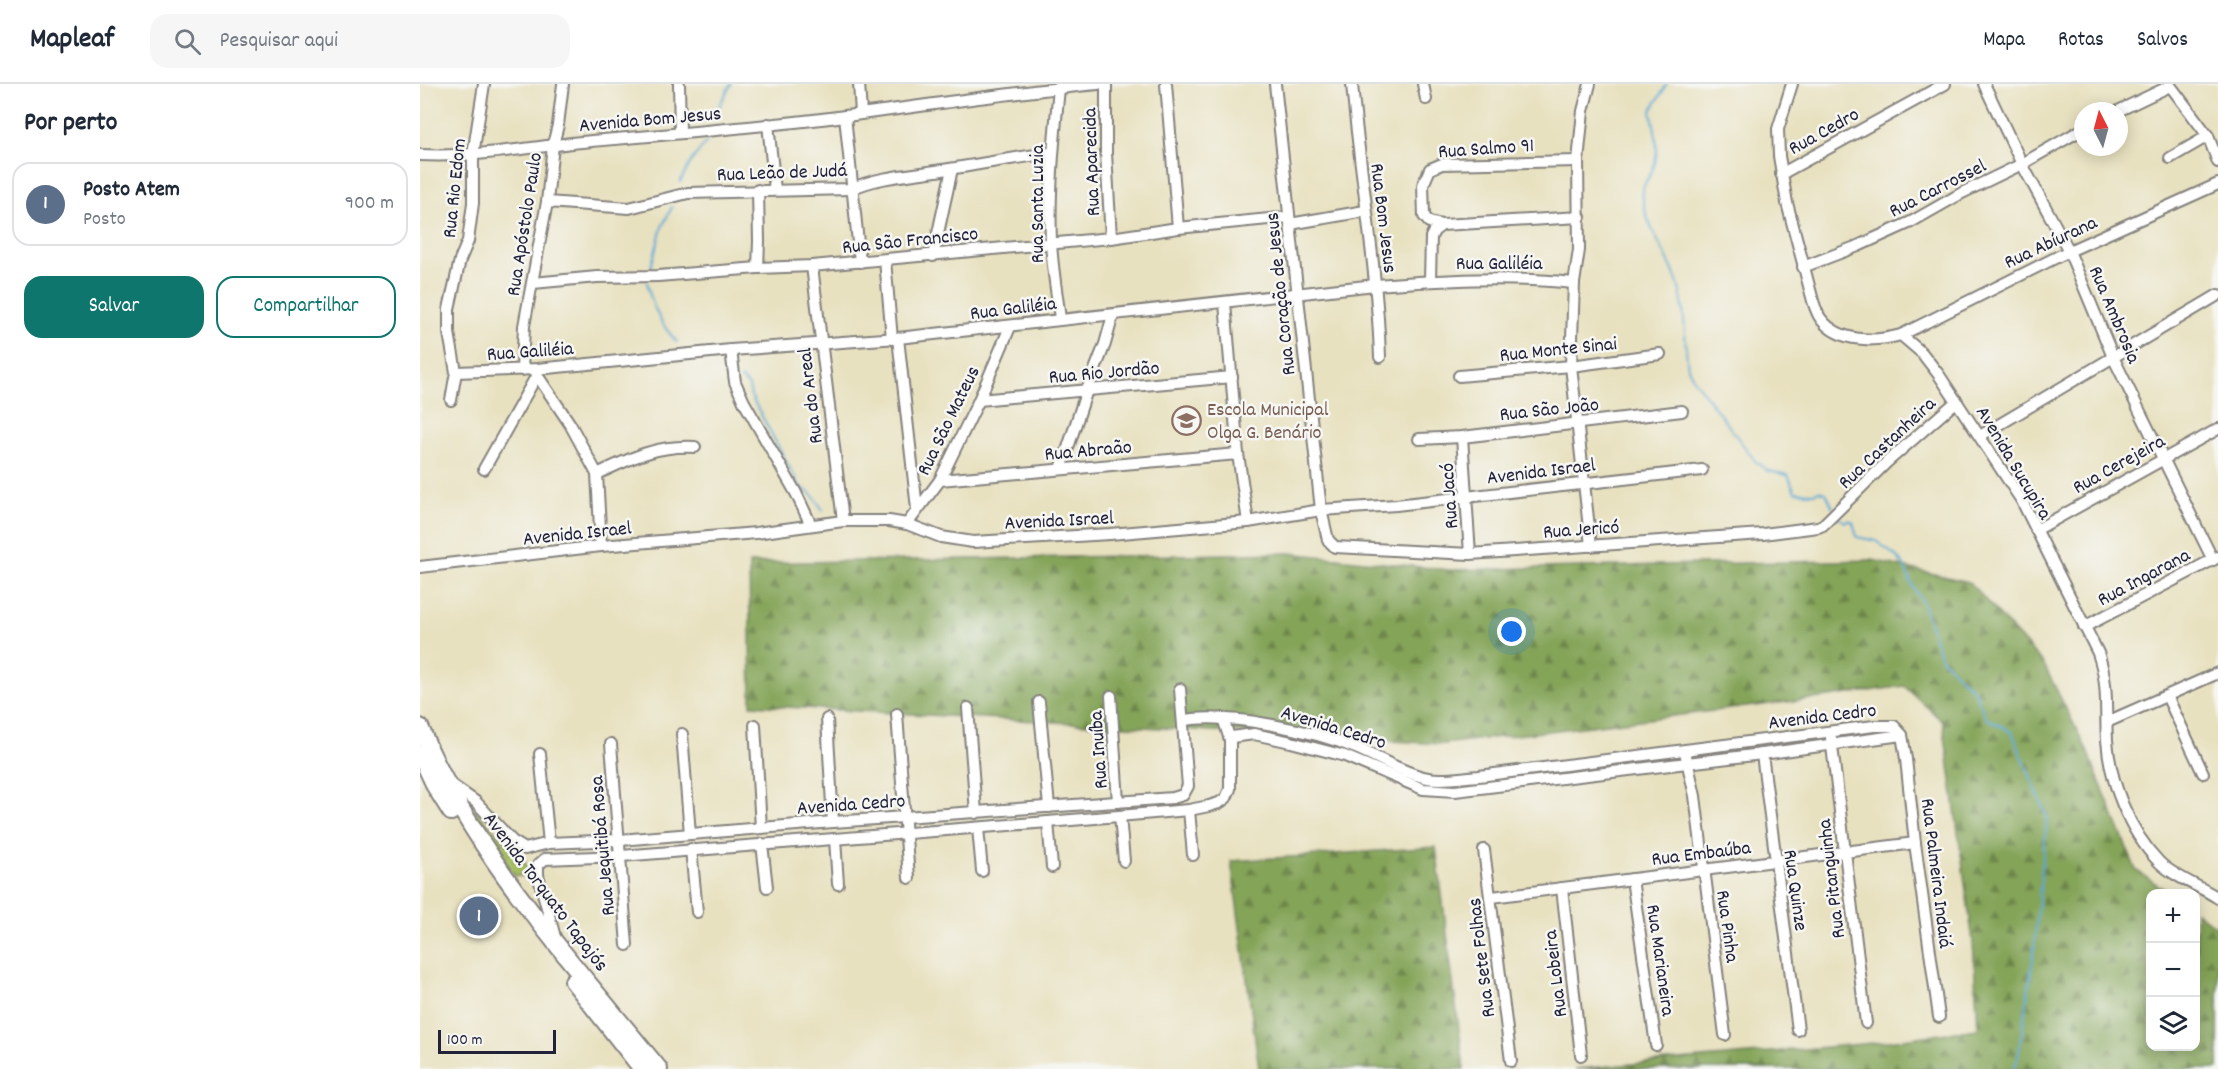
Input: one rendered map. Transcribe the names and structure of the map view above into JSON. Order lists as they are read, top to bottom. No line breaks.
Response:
{"streets":{"highway":["Avenida Torquato Tapajós"],"street":["Avenida Bom Jesus","Rua Cedro","Rua Salmo 91","Rua Aparecida","Rua Leão de Judá","Rua Carrossel","Rua Rio Edom","Rua Santa Luzia","Rua Bom Jesus","Rua Apóstolo Paulo","Rua São Francisco","Rua Abíurana","Rua Galiléia","Rua Coração de Jesus","Rua Ambrosia","Rua Monte Sinai","Rua Rio Jordão","Rua do Areal","Rua São João","Rua São Mateus","Rua Castanheira","Rua Abraão","Avenida Sucupira","Rua Cerejeira","Avenida Israel","Rua Jacó","Rua Jericó","Rua Ingarana","Avenida Cedro","Rua Inuíba","Rua Jequitibá Rosa","Rua Embaúba","Rua Palmeira Indaiá","Rua Pitanguinha","Rua Quinze","Rua Pinha","Rua Sete Folhas","Rua Marianeira","Rua Lobeira"]},"crossings":[["Avenida Bom Jesus","Rua Rio Edom"],["Avenida Bom Jesus","Rua Santa Luzia"],["Avenida Bom Jesus","Rua Apóstolo Paulo"],["Rua Aparecida","Rua São Francisco"],["Rua Leão de Judá","Rua Santa Luzia"],["Rua Leão de Judá","Rua Apóstolo Paulo"],["Rua Carrossel","Rua Ambrosia"],["Rua Rio Edom","Rua Galiléia"],["Rua Santa Luzia","Rua São Francisco"],["Rua Santa Luzia","Rua Galiléia"],["Rua Bom Jesus","Rua São Francisco"],["Rua Bom Jesus","Rua Galiléia"],["Rua Apóstolo Paulo","Rua São Francisco"],["Rua Apóstolo Paulo","Rua Galiléia"],["Rua São Francisco","Rua Coração de Jesus"],["Rua São Francisco","Rua do Areal"],["Rua Abíurana","Rua Ambrosia"],["Rua Abíurana","Avenida Sucupira"],["Rua Galiléia","Rua Coração de Jesus"],["Rua Galiléia","Rua do Areal"],["Rua Galiléia","Rua São Mateus"],["Rua Coração de Jesus","Avenida Israel"],["Rua Coração de Jesus","Rua Jericó"],["Rua Ambrosia","Rua Cerejeira"],["Rua Ambrosia","Rua Ingarana"],["Rua Rio Jordão","Rua São Mateus"],["Rua do Areal","Avenida Israel"],["Rua São João","Rua Jacó"],["Rua São Mateus","Rua Abraão"],["Rua São Mateus","Avenida Israel"],["Rua Castanheira","Avenida Sucupira"],["Rua Castanheira","Rua Jericó"],["Avenida Sucupira","Rua Cerejeira"],["Avenida Sucupira","Rua Ingarana"],["Avenida Israel","Rua Jacó"],["Rua Jacó","Rua Jericó"],["Avenida Cedro","Rua Inuíba"],["Avenida Cedro","Rua Jequitibá Rosa"],["Avenida Cedro","Rua Palmeira Indaiá"],["Avenida Cedro","Rua Pitanguinha"],["Avenida Cedro","Rua Quinze"],["Avenida Cedro","Avenida Torquato Tapajós"],["Avenida Cedro","Rua Pinha"],["Rua Embaúba","Rua Palmeira Indaiá"],["Rua Embaúba","Rua Pitanguinha"],["Rua Embaúba","Rua Quinze"],["Rua Embaúba","Rua Pinha"],["Rua Embaúba","Rua Sete Folhas"],["Rua Embaúba","Rua Marianeira"],["Rua Embaúba","Rua Lobeira"]],"places":{"school or university":["Escola Municipal Olga G. Benário"]},"scale_bar":"100 m","north":"top","page":{"header":"Mapleaf","search":"Pesquisar aqui","nav":["Mapa","Rotas","Salvos"],"heading":"Por perto","list":[{"mark":"1","name":"Posto Atem","note":"Posto","value":"900 m"}],"buttons":["Salvar","Compartilhar"],"map_buttons":["+","−"],"pins":"1","scale":"100 m"}}
